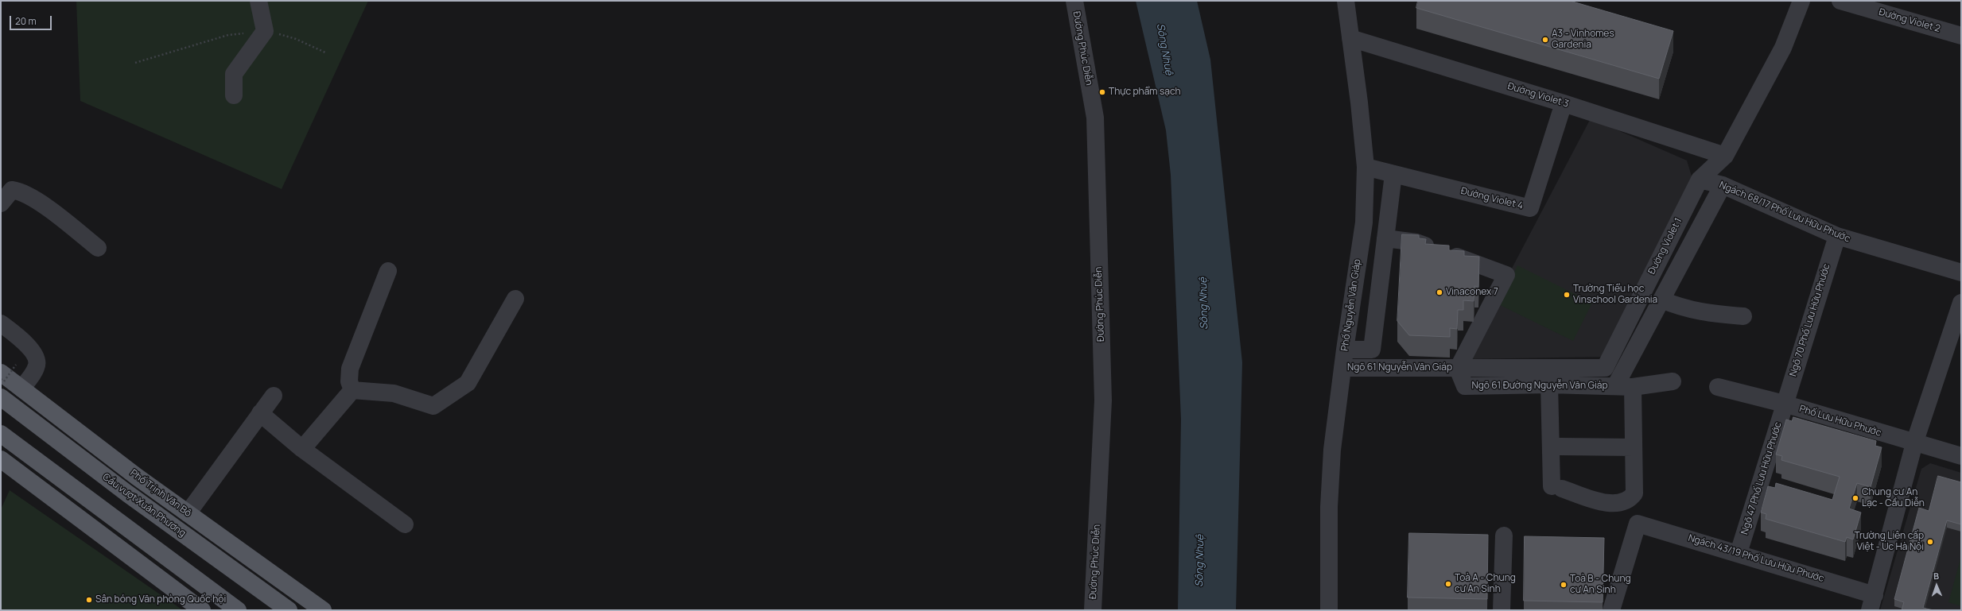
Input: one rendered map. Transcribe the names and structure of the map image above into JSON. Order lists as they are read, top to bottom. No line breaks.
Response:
{"streets":{"main road":["Phố Trịnh Văn Bô","Cầu vượt Xuân Phương"],"street":["Đường Violet 2","Đường Phúc Diễn","Đường Violet 3","Đường Violet 4","Ngách 68/17 Phố Lưu Hữu Phước","Đường Violet 1","Phố Nguyễn Văn Giáp","Ngõ 70 Phố Lưu Hữu Phước","Ngõ 61 Nguyễn Văn Giáp","Ngõ 61 Đường Nguyễn Văn Giáp","Phố Lưu Hữu Phước","Ngõ 47 Phố Lưu Hữu Phước","Ngách 43/19 Phố Lưu Hữu Phước"]},"crossings":[["Đường Violet 3","Đường Violet 4"],["Đường Violet 3","Đường Violet 1"],["Đường Violet 3","Phố Nguyễn Văn Giáp"],["Đường Violet 4","Phố Nguyễn Văn Giáp"],["Ngách 68/17 Phố Lưu Hữu Phước","Đường Violet 1"],["Ngách 68/17 Phố Lưu Hữu Phước","Ngõ 70 Phố Lưu Hữu Phước"],["Ngách 68/17 Phố Lưu Hữu Phước","Ngõ 61 Đường Nguyễn Văn Giáp"],["Đường Violet 1","Ngõ 61 Nguyễn Văn Giáp"],["Đường Violet 1","Ngõ 61 Đường Nguyễn Văn Giáp"],["Phố Nguyễn Văn Giáp","Ngõ 61 Nguyễn Văn Giáp"],["Ngõ 70 Phố Lưu Hữu Phước","Phố Lưu Hữu Phước"],["Ngõ 70 Phố Lưu Hữu Phước","Ngõ 47 Phố Lưu Hữu Phước"],["Ngõ 61 Nguyễn Văn Giáp","Ngõ 61 Đường Nguyễn Văn Giáp"],["Phố Lưu Hữu Phước","Ngõ 47 Phố Lưu Hữu Phước"],["Ngõ 47 Phố Lưu Hữu Phước","Ngách 43/19 Phố Lưu Hữu Phước"]],"water":["Sông Nhuệ"],"places":["A3 - Vinhomes Gardenia","Thực phẩm sạch","Vinaconex 7","Trường Tiểu học Vinschool Gardenia","Chung cư An Lạc - Cầu Diễn","Trường Liên cấp Việt - Úc Hà Nội","Toà A - Chung cư An Sinh","Toà B - Chung cư An Sinh","Sân bóng Văn phòng Quốc hội"],"scale_bar":"20 m","north":"top"}
